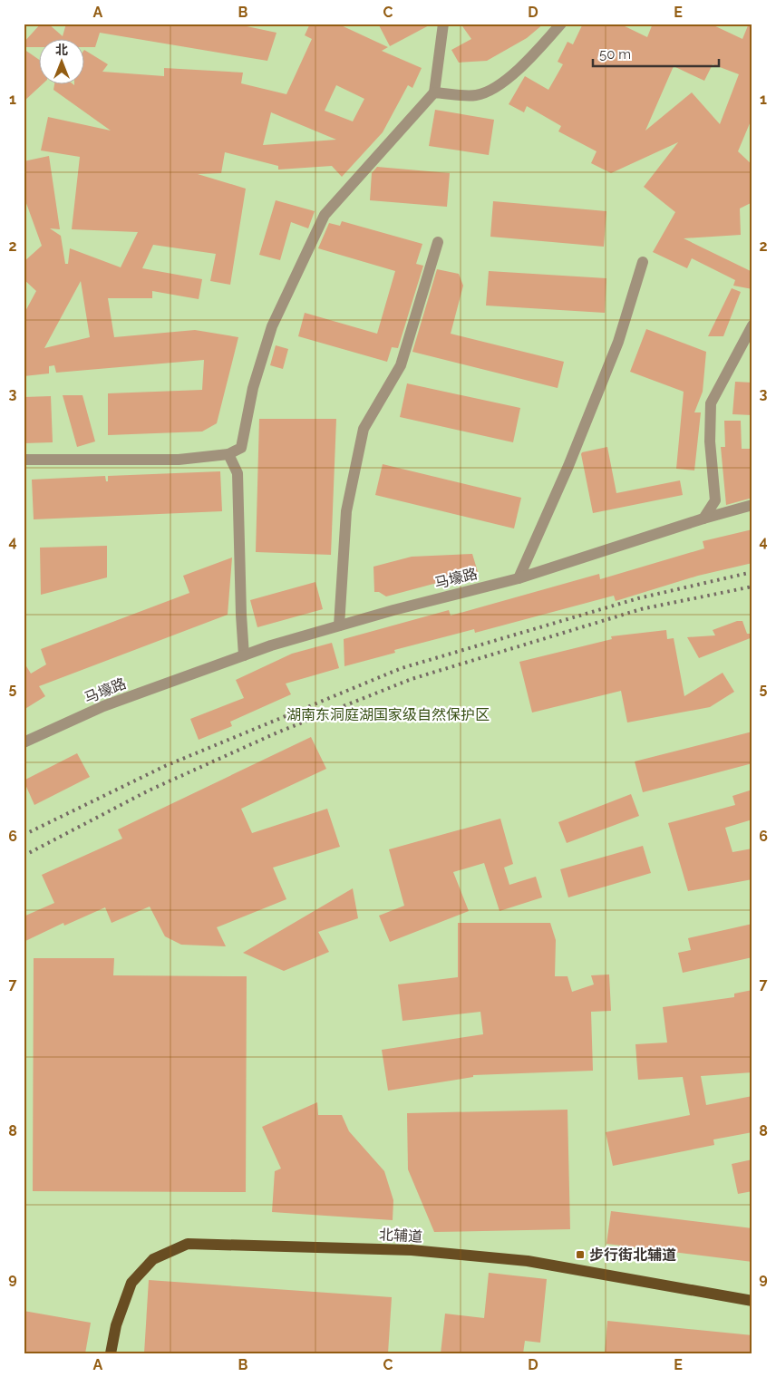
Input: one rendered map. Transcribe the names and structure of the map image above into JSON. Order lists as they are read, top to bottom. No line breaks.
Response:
{"streets":{"main road":["北辅道"],"street":["马壕路"]},"parks":["湖南东洞庭湖国家级自然保护区"],"places":{"transit":["步行街北辅道"]},"scale_bar":"50 m","north":"top","grid":{"columns":["A","B","C","D","E"],"rows":["1","2","3","4","5","6","7","8","9"]}}
